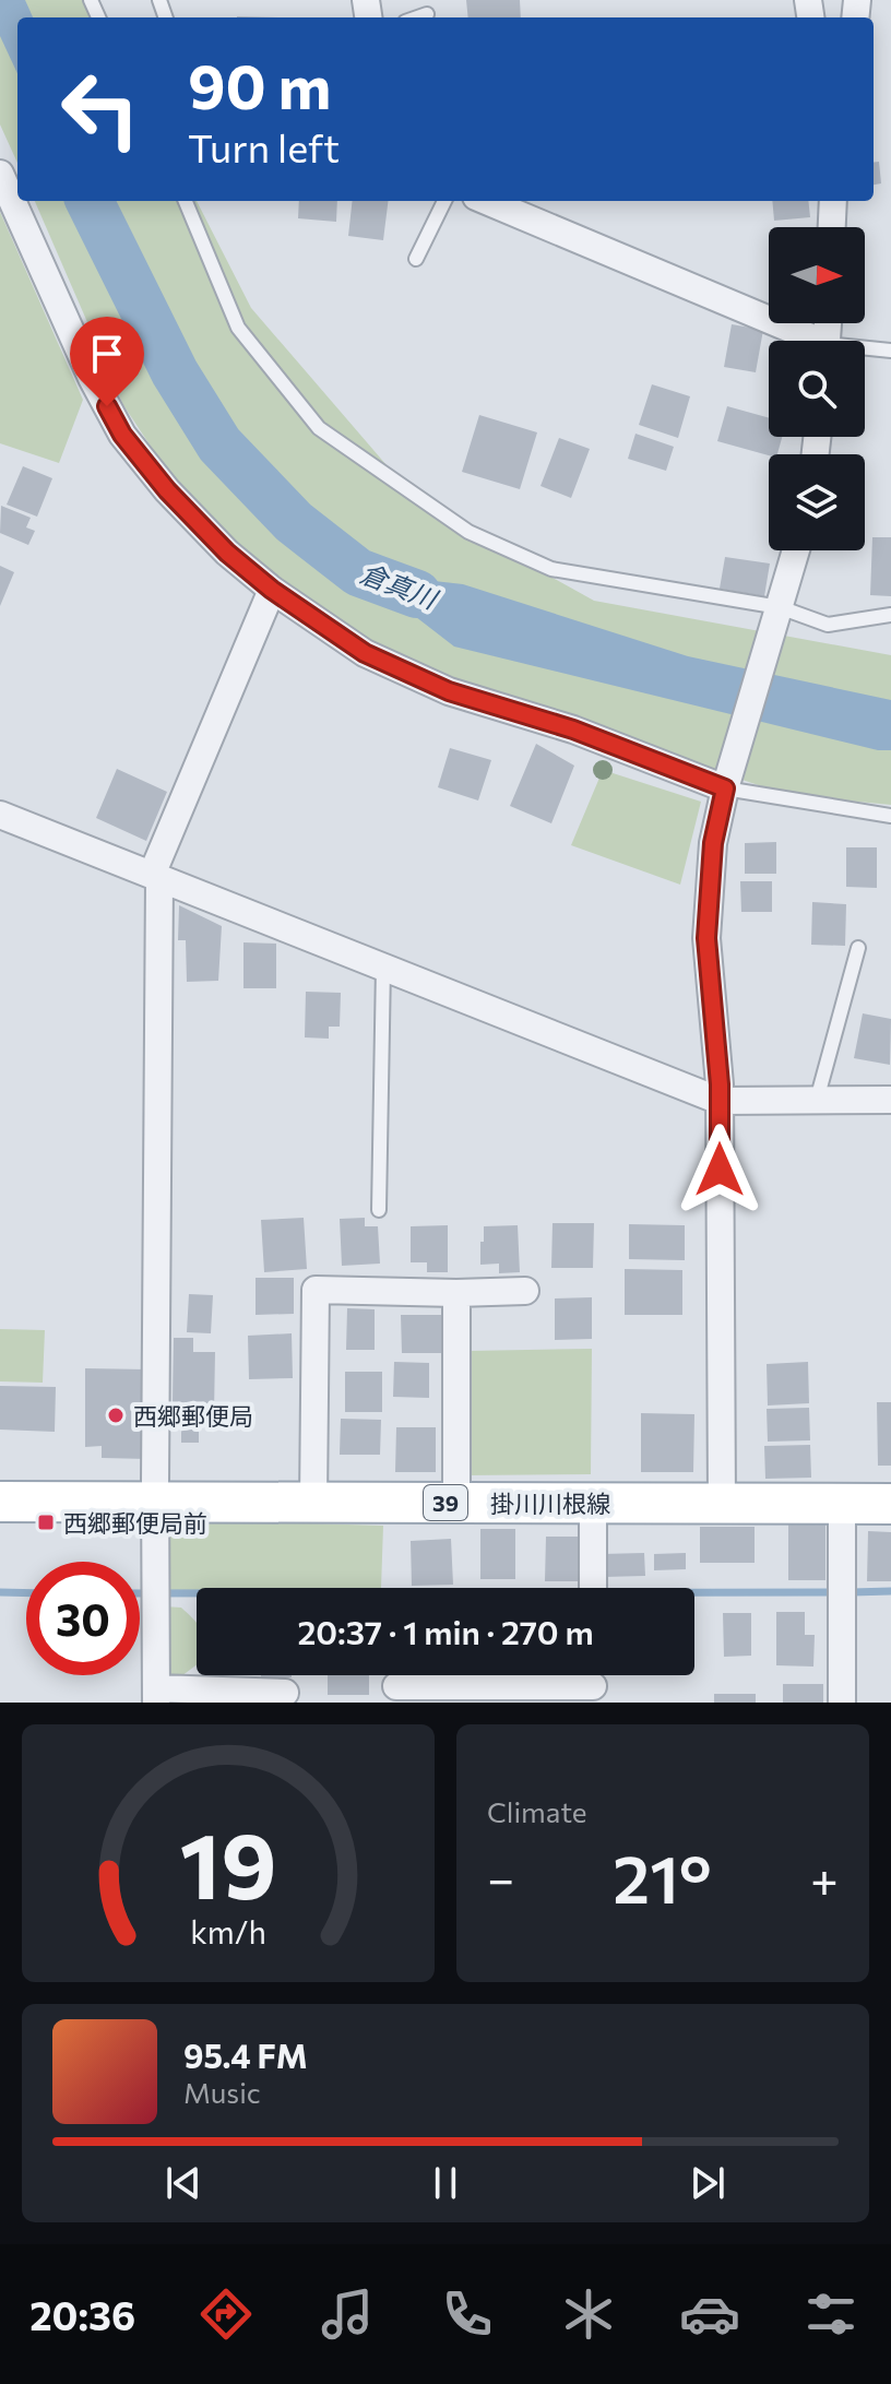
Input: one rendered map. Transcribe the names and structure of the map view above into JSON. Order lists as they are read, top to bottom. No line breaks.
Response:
{"streets":{"main road":["39","掛川川根線"]},"water":["倉真川"],"places":{"other":["西郷郵便局"],"transit":["西郷郵便局前"]},"north":"right","page":{"turn":["90 m","Turn left"],"limit":"30","trip":"20:37 · 1 min · 270 m","tile":"Climate","heat":["−","21°","+"],"song":["95.4 FM","Music"],"tabs":"20:36","gauge":["19","km/h"]}}
